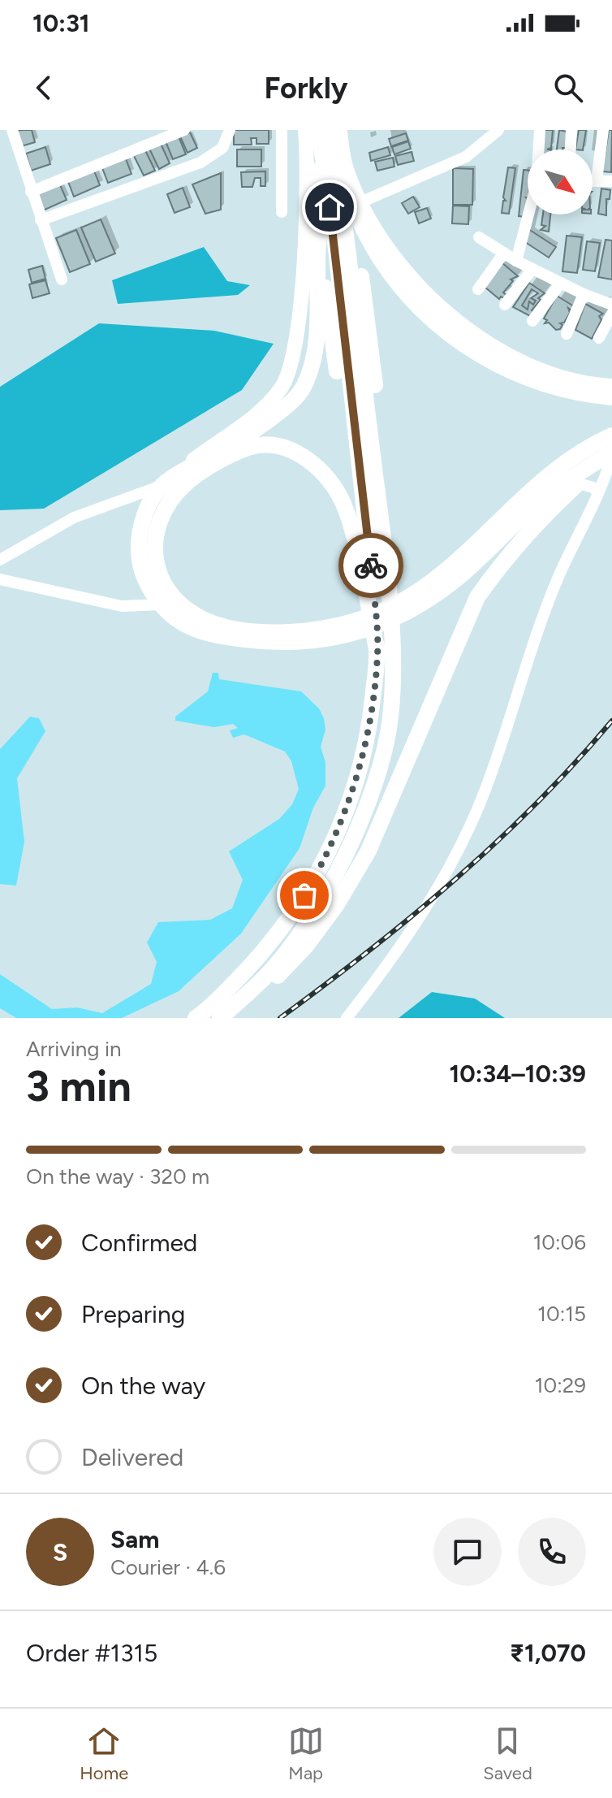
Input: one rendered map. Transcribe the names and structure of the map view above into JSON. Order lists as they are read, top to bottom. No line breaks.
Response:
{"north":"bottom right","page":{"status":"10:31","header":"Forkly","heading":["3 min","Arriving in","10:34–10:39"],"panel":["Sam","Courier · 4.6","Order #1315","₹1,070"],"bar":"On the way · 320 m","list":[["Confirmed","10:06"],["Preparing","10:15"],["On the way","10:29"],"Delivered"],"round":"S","tabs":["Home","Map","Saved"]}}
